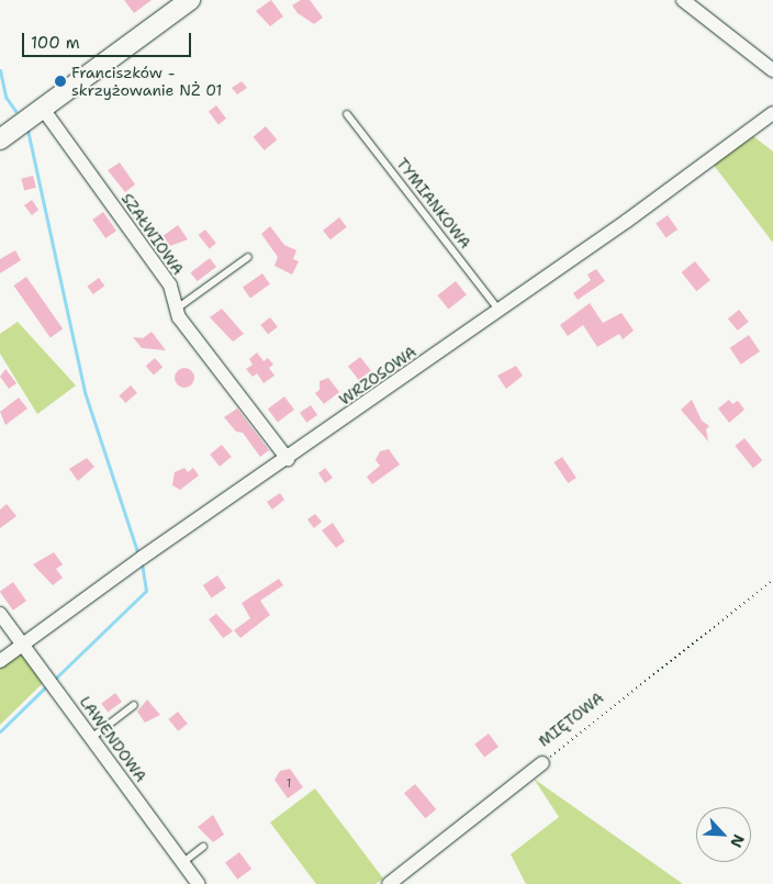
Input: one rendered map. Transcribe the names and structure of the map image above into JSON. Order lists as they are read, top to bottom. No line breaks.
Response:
{"streets":{"street":["SZAŁWIOWA","WRZOSOWA","MIĘTOWA","LAWENDOWA"],"lane":["TYMIANKOWA"]},"crossings":[["TYMIANKOWA","WRZOSOWA"],["SZAŁWIOWA","WRZOSOWA"],["WRZOSOWA","LAWENDOWA"]],"places":["Franciszków - skrzyżowanie NŻ 01"],"house_numbers":["1"],"scale_bar":"100 m","north":"bottom right"}
